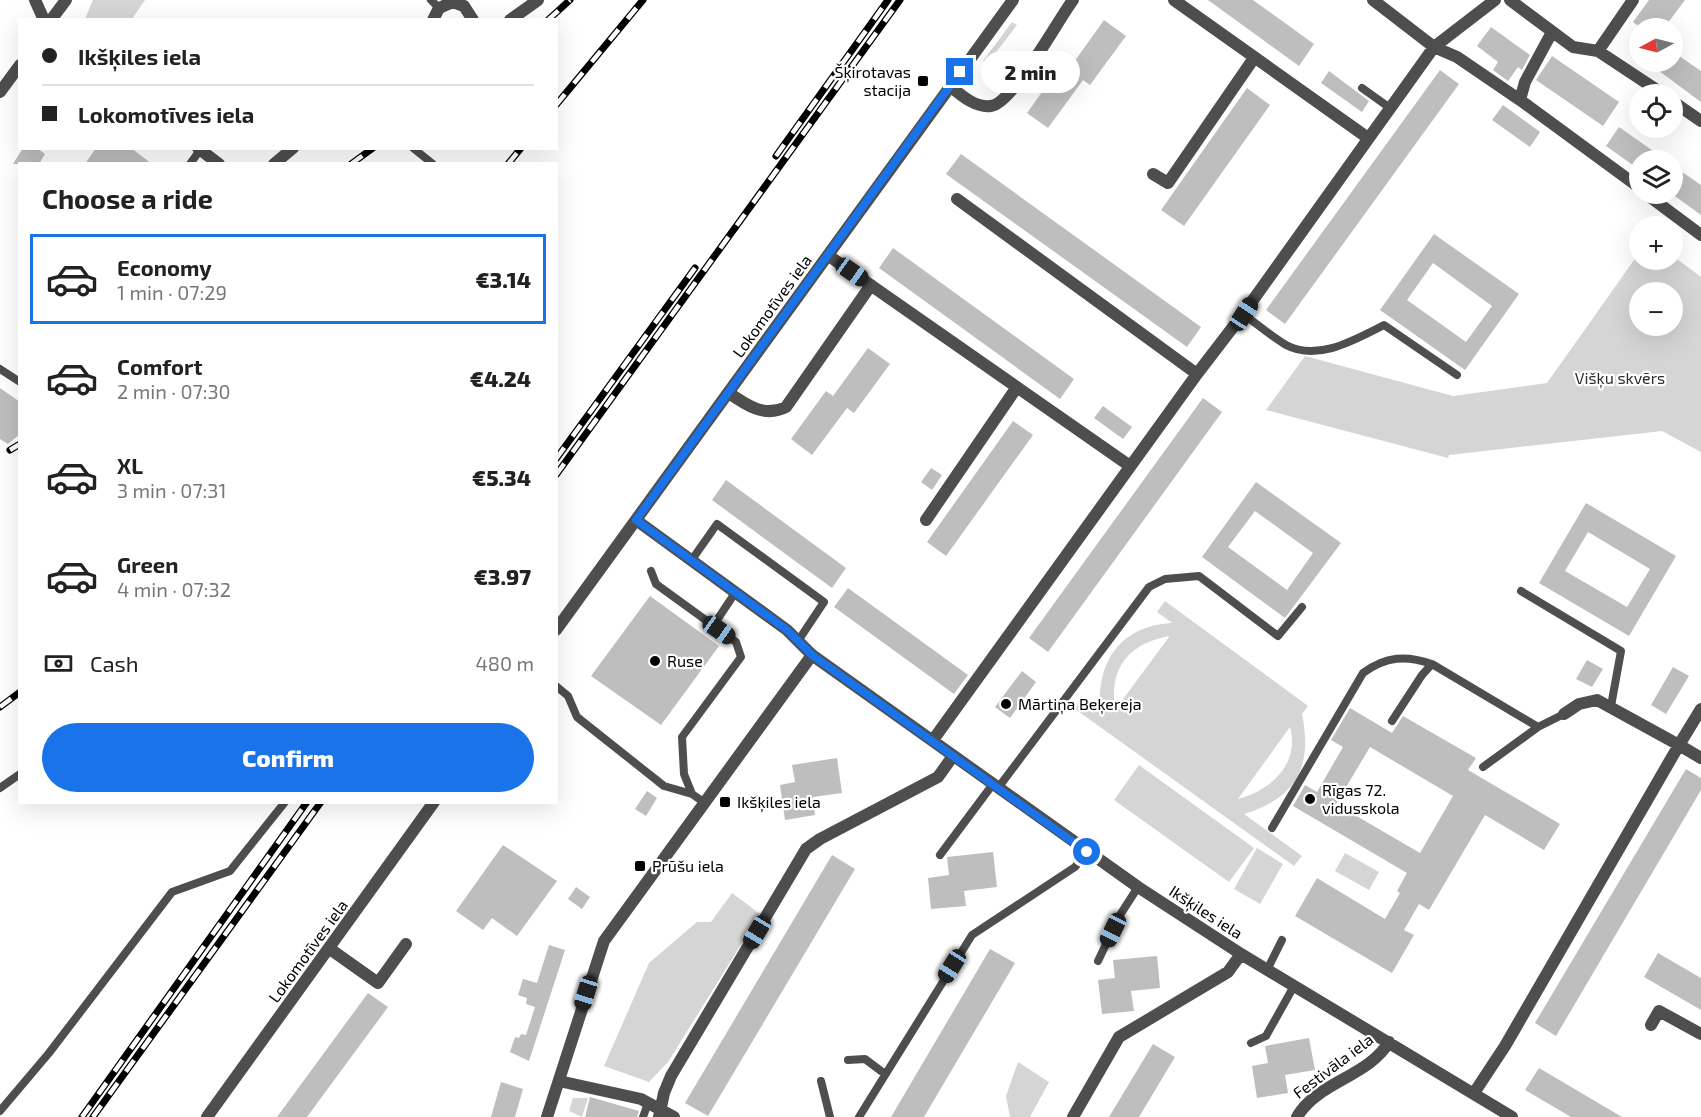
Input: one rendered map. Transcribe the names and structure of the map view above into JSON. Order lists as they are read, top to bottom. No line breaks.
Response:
{"streets":{"street":["Lokomotīves iela","Ikšķiles iela","Festivāla iela"]},"crossings":[["Lokomotīves iela","Ikšķiles iela"],["Ikšķiles iela","Festivāla iela"]],"parks":["Višķu skvērs"],"places":{"transit":["Šķirotavas stacija","Ikšķiles iela","Prūšu iela"],"other":["Ruse","Mārtiņa Beķereja","Rīgas 72. vidusskola"]},"north":"left","page":{"map_buttons":["+","−"],"banner":["Ikšķiles iela","Lokomotīves iela"],"bubble":"2 min","heading":"Choose a ride","list":[{"name":"Economy","note":"1 min · 07:29","value":"€3.14"},{"name":"Comfort","note":"2 min · 07:30","value":"€4.24"},{"name":"XL","note":"3 min · 07:31","value":"€5.34"},{"name":"Green","note":"4 min · 07:32","value":"€3.97"}],"pay":["Cash","480 m"],"buttons":"Confirm"}}
